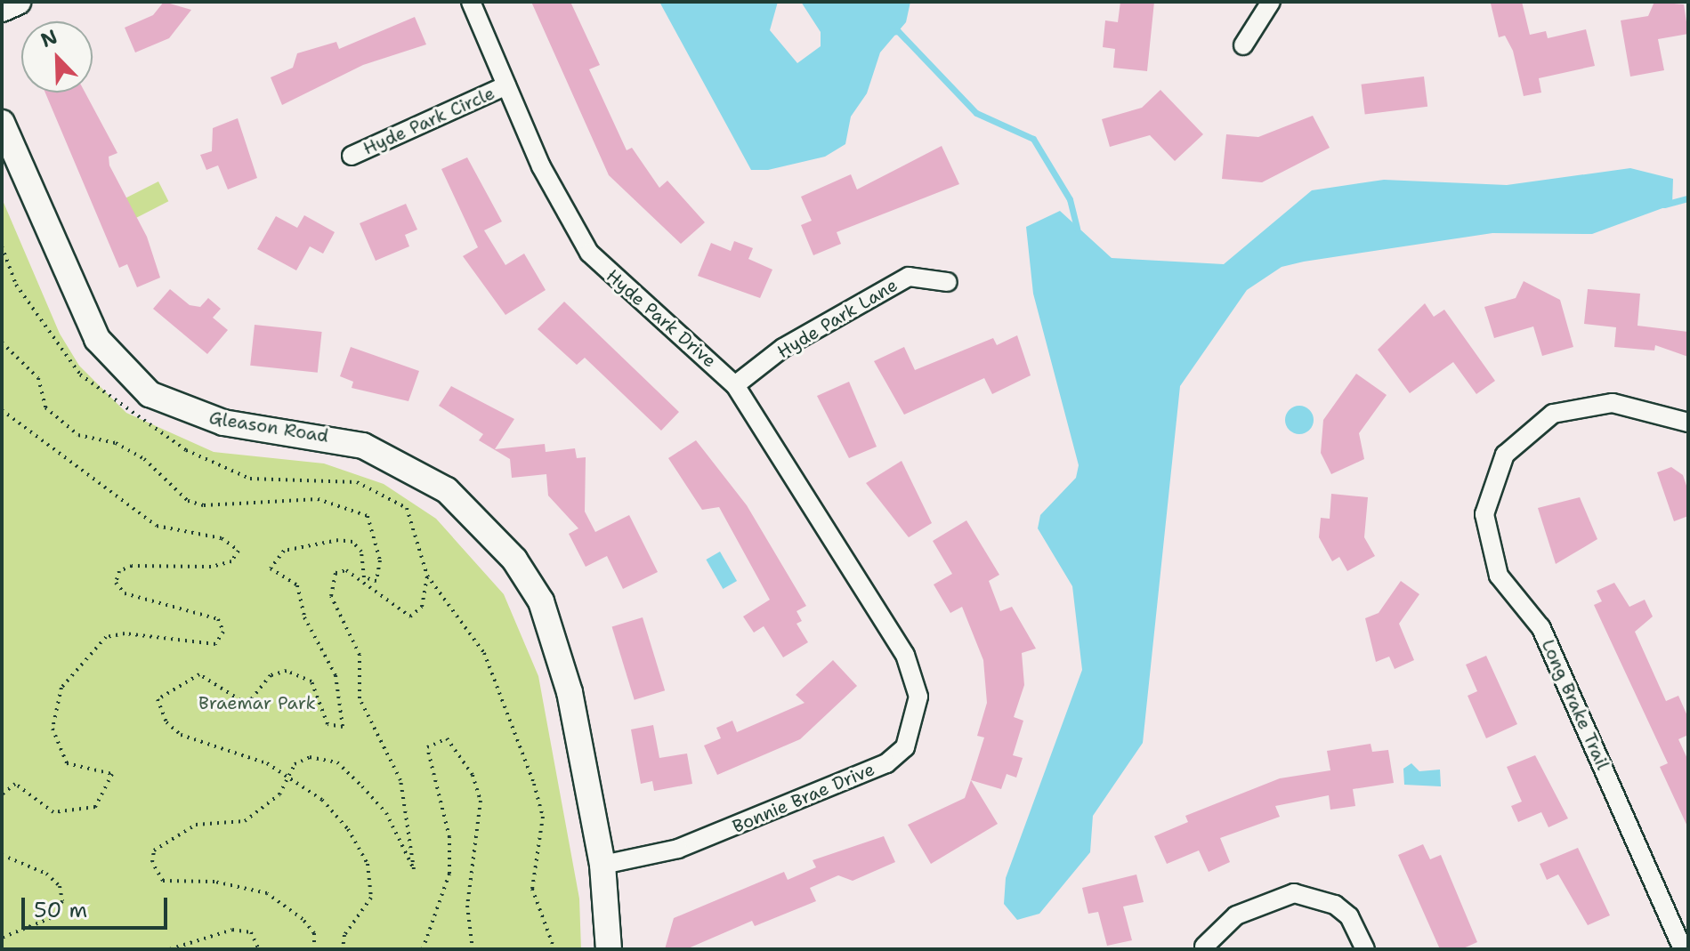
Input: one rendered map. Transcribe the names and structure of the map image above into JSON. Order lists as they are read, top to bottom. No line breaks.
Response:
{"streets":{"street":["Hyde Park Circle","Hyde Park Drive","Hyde Park Lane","Gleason Road","Long Brake Trail","Bonnie Brae Drive"]},"crossings":[["Hyde Park Circle","Hyde Park Drive"],["Hyde Park Drive","Hyde Park Lane"],["Hyde Park Drive","Bonnie Brae Drive"],["Gleason Road","Bonnie Brae Drive"]],"parks":["Braemar Park"],"scale_bar":"50 m","north":"top left"}
